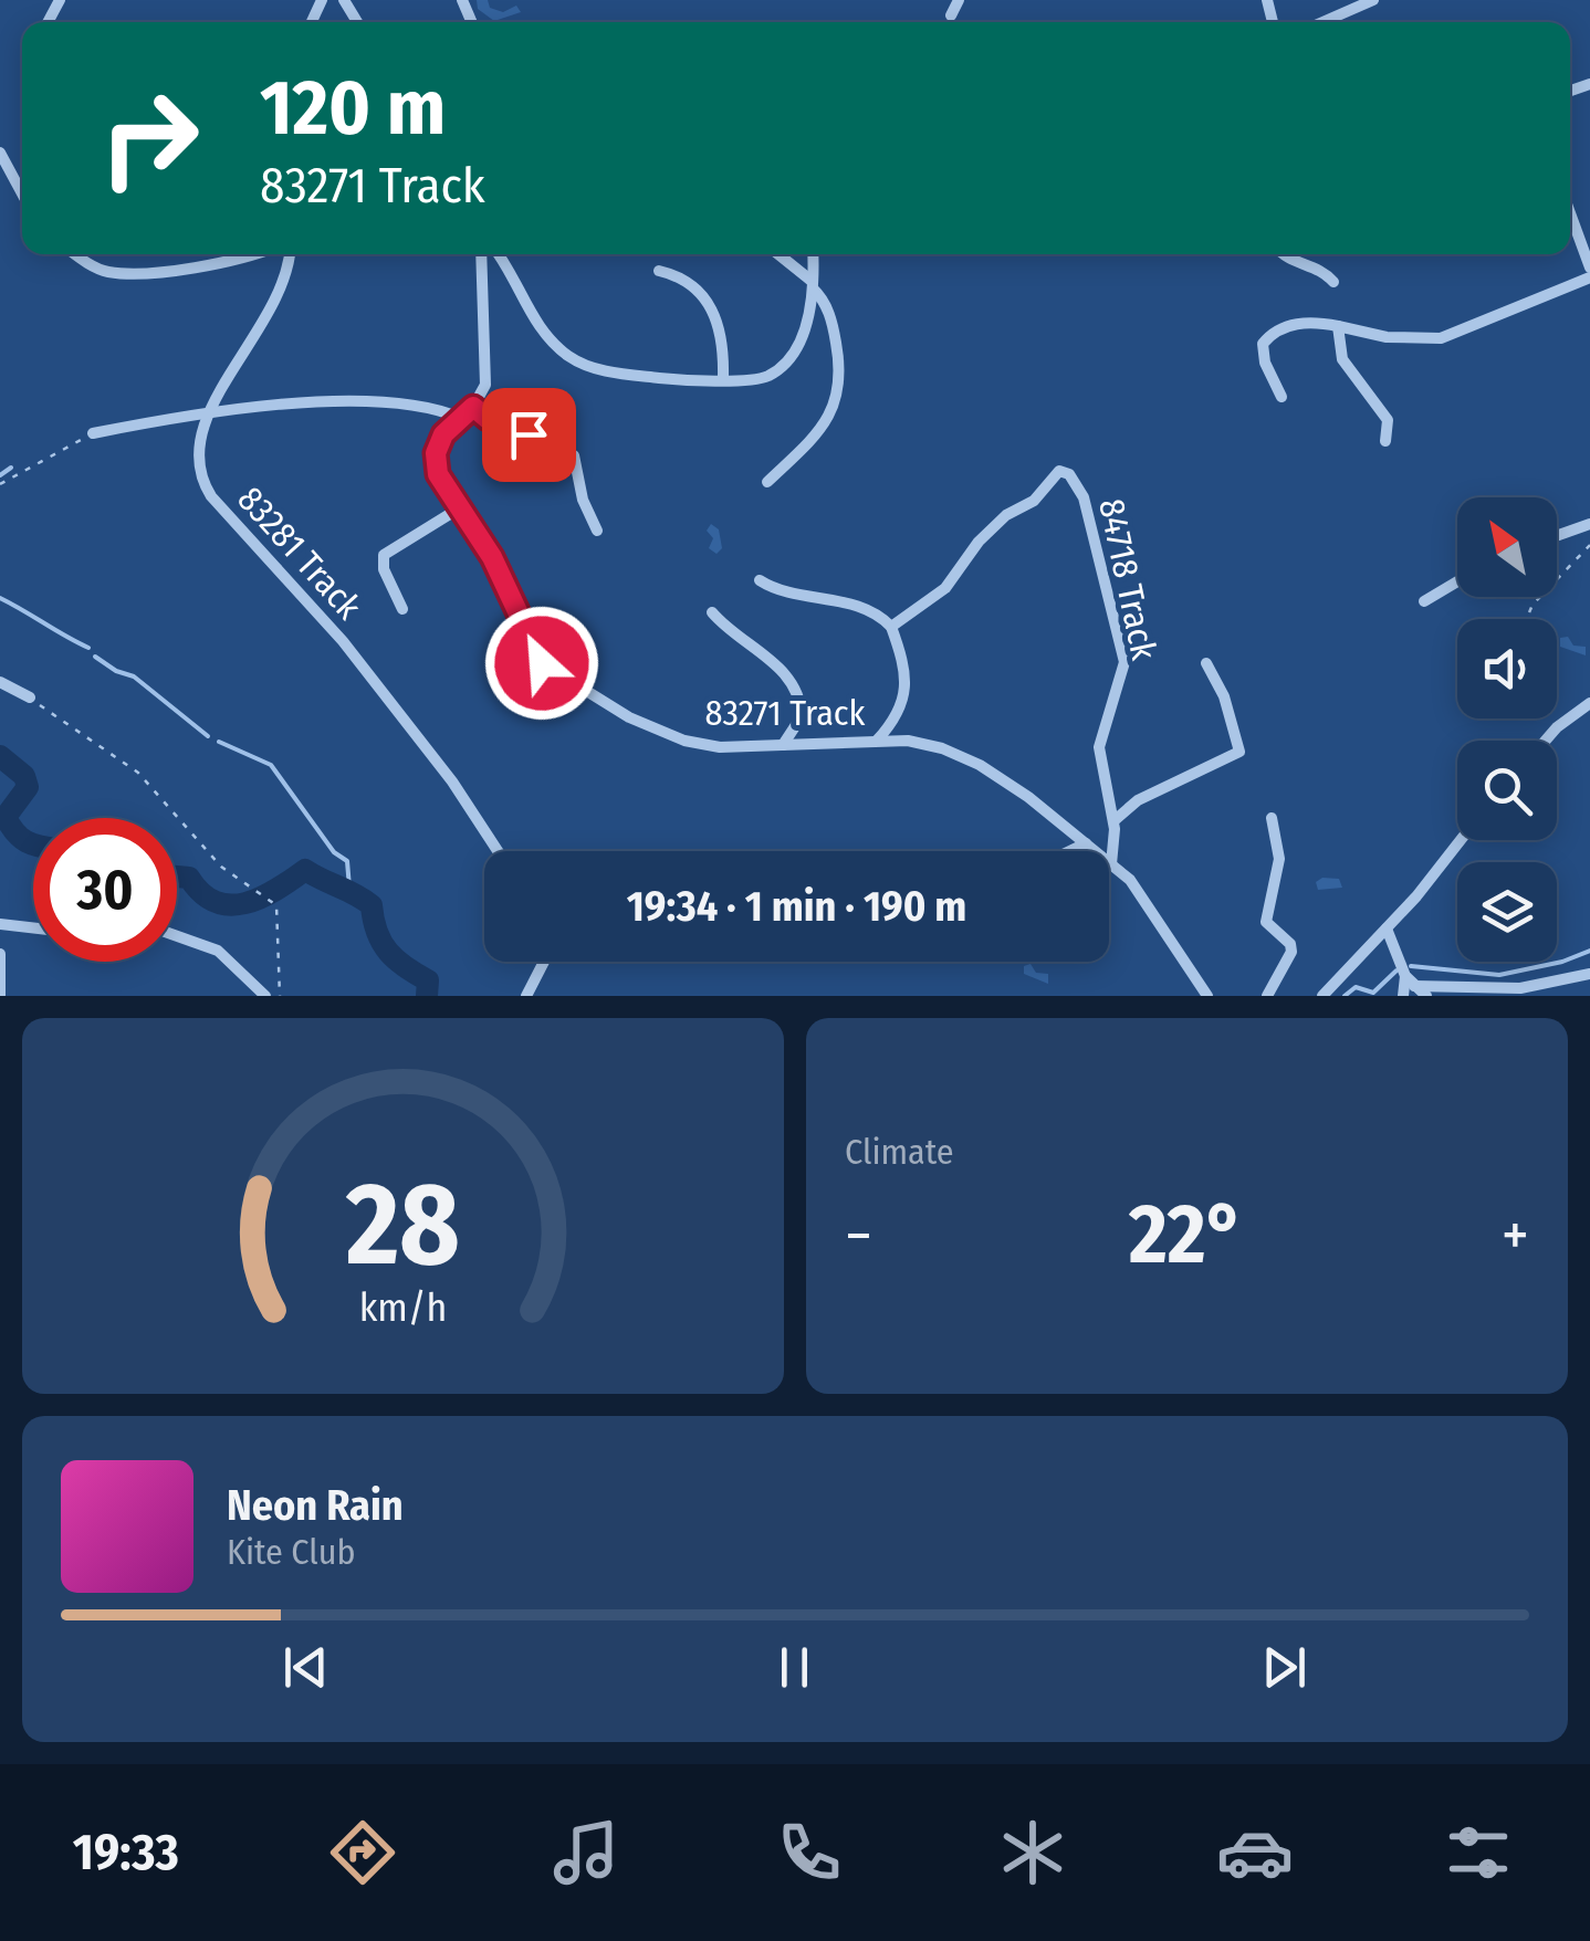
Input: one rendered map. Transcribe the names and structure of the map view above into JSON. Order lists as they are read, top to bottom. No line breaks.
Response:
{"streets":{"street":["83281 Track","84718 Track","83271 Track"]},"crossings":[["84718 Track","83271 Track"]],"north":"top left","page":{"turn":["120 m","83271 Track"],"limit":"30","trip":"19:34 · 1 min · 190 m","tile":"Climate","heat":["−","22°","+"],"song":["Neon Rain","Kite Club"],"tabs":"19:33","gauge":["28","km/h"]}}
